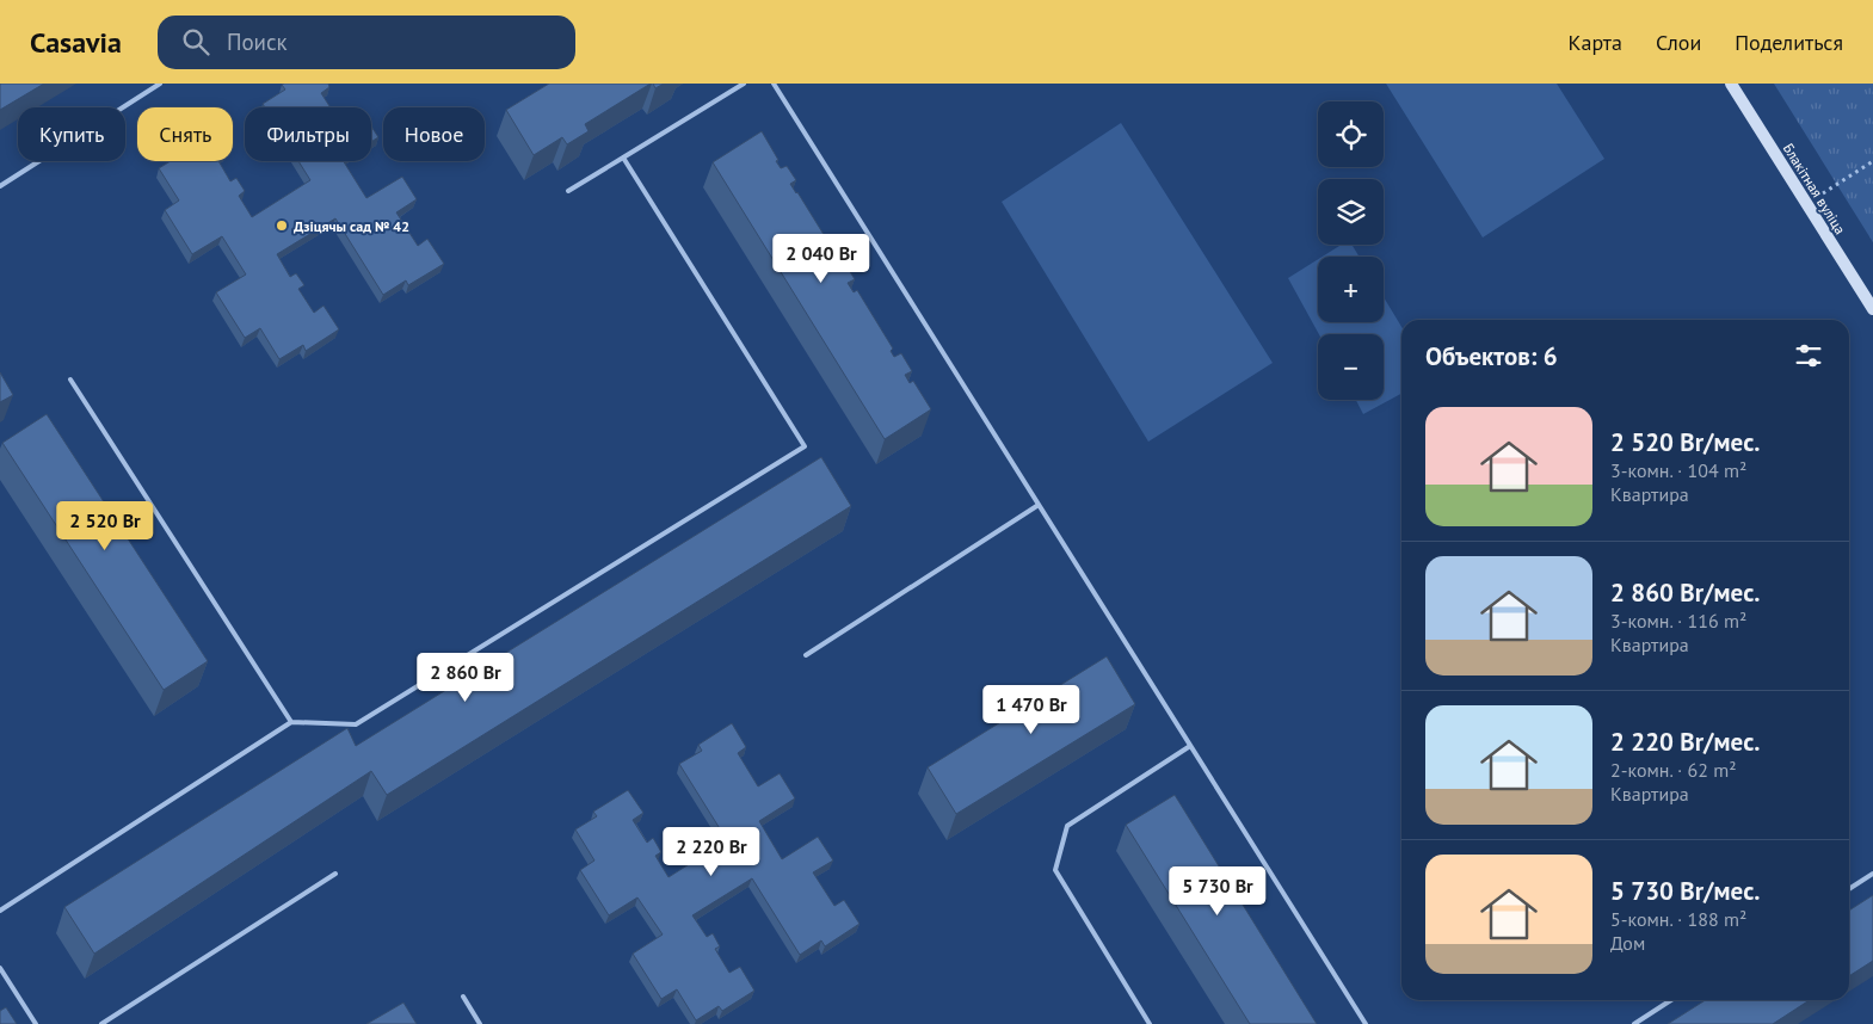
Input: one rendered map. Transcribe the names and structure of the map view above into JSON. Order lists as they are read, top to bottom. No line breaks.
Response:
{"streets":{"street":["Блакітная вуліца"]},"places":["Дзіцячы сад № 42"],"page":{"header":"Casavia","search":"Поиск","nav":["Карта","Слои","Поделиться"],"map_buttons":["+","−"],"chip":["Купить","Снять","Фильтры","Новое"],"price":["2 040 Br","2 520 Br","2 860 Br","1 470 Br","2 220 Br","5 730 Br"],"heading":"Объектов: 6","list":[{"name":"2 520 Br/мес.","note":"3-комн. · 104 m² · Квартира"},{"name":"2 860 Br/мес.","note":"3-комн. · 116 m² · Квартира"},{"name":"2 220 Br/мес.","note":"2-комн. · 62 m² · Квартира"},{"name":"5 730 Br/мес.","note":"5-комн. · 188 m² · Дом"}]}}
